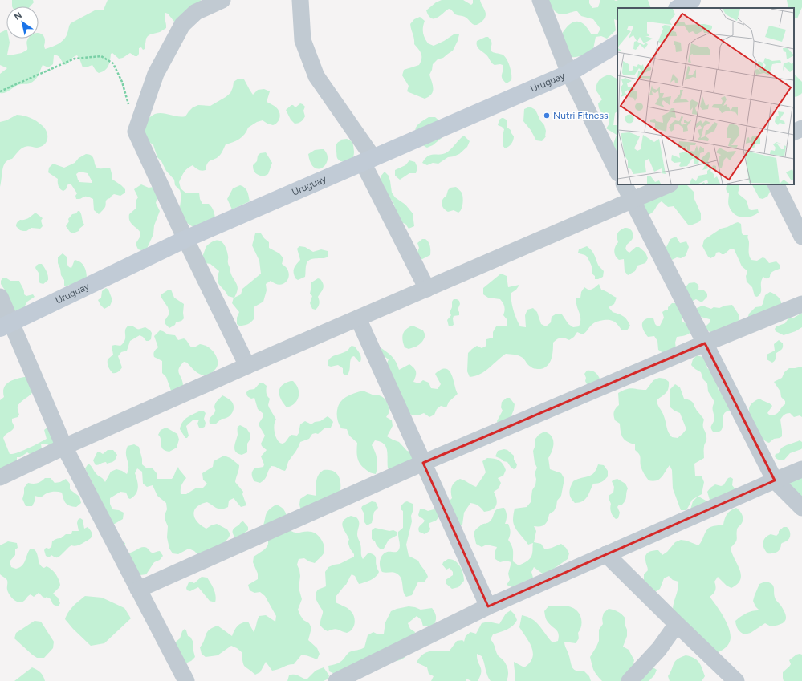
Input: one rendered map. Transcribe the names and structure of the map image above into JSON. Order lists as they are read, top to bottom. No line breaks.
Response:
{"streets":{"main road":["Uruguay"]},"places":["Nutri Fitness"],"north":"top left"}
